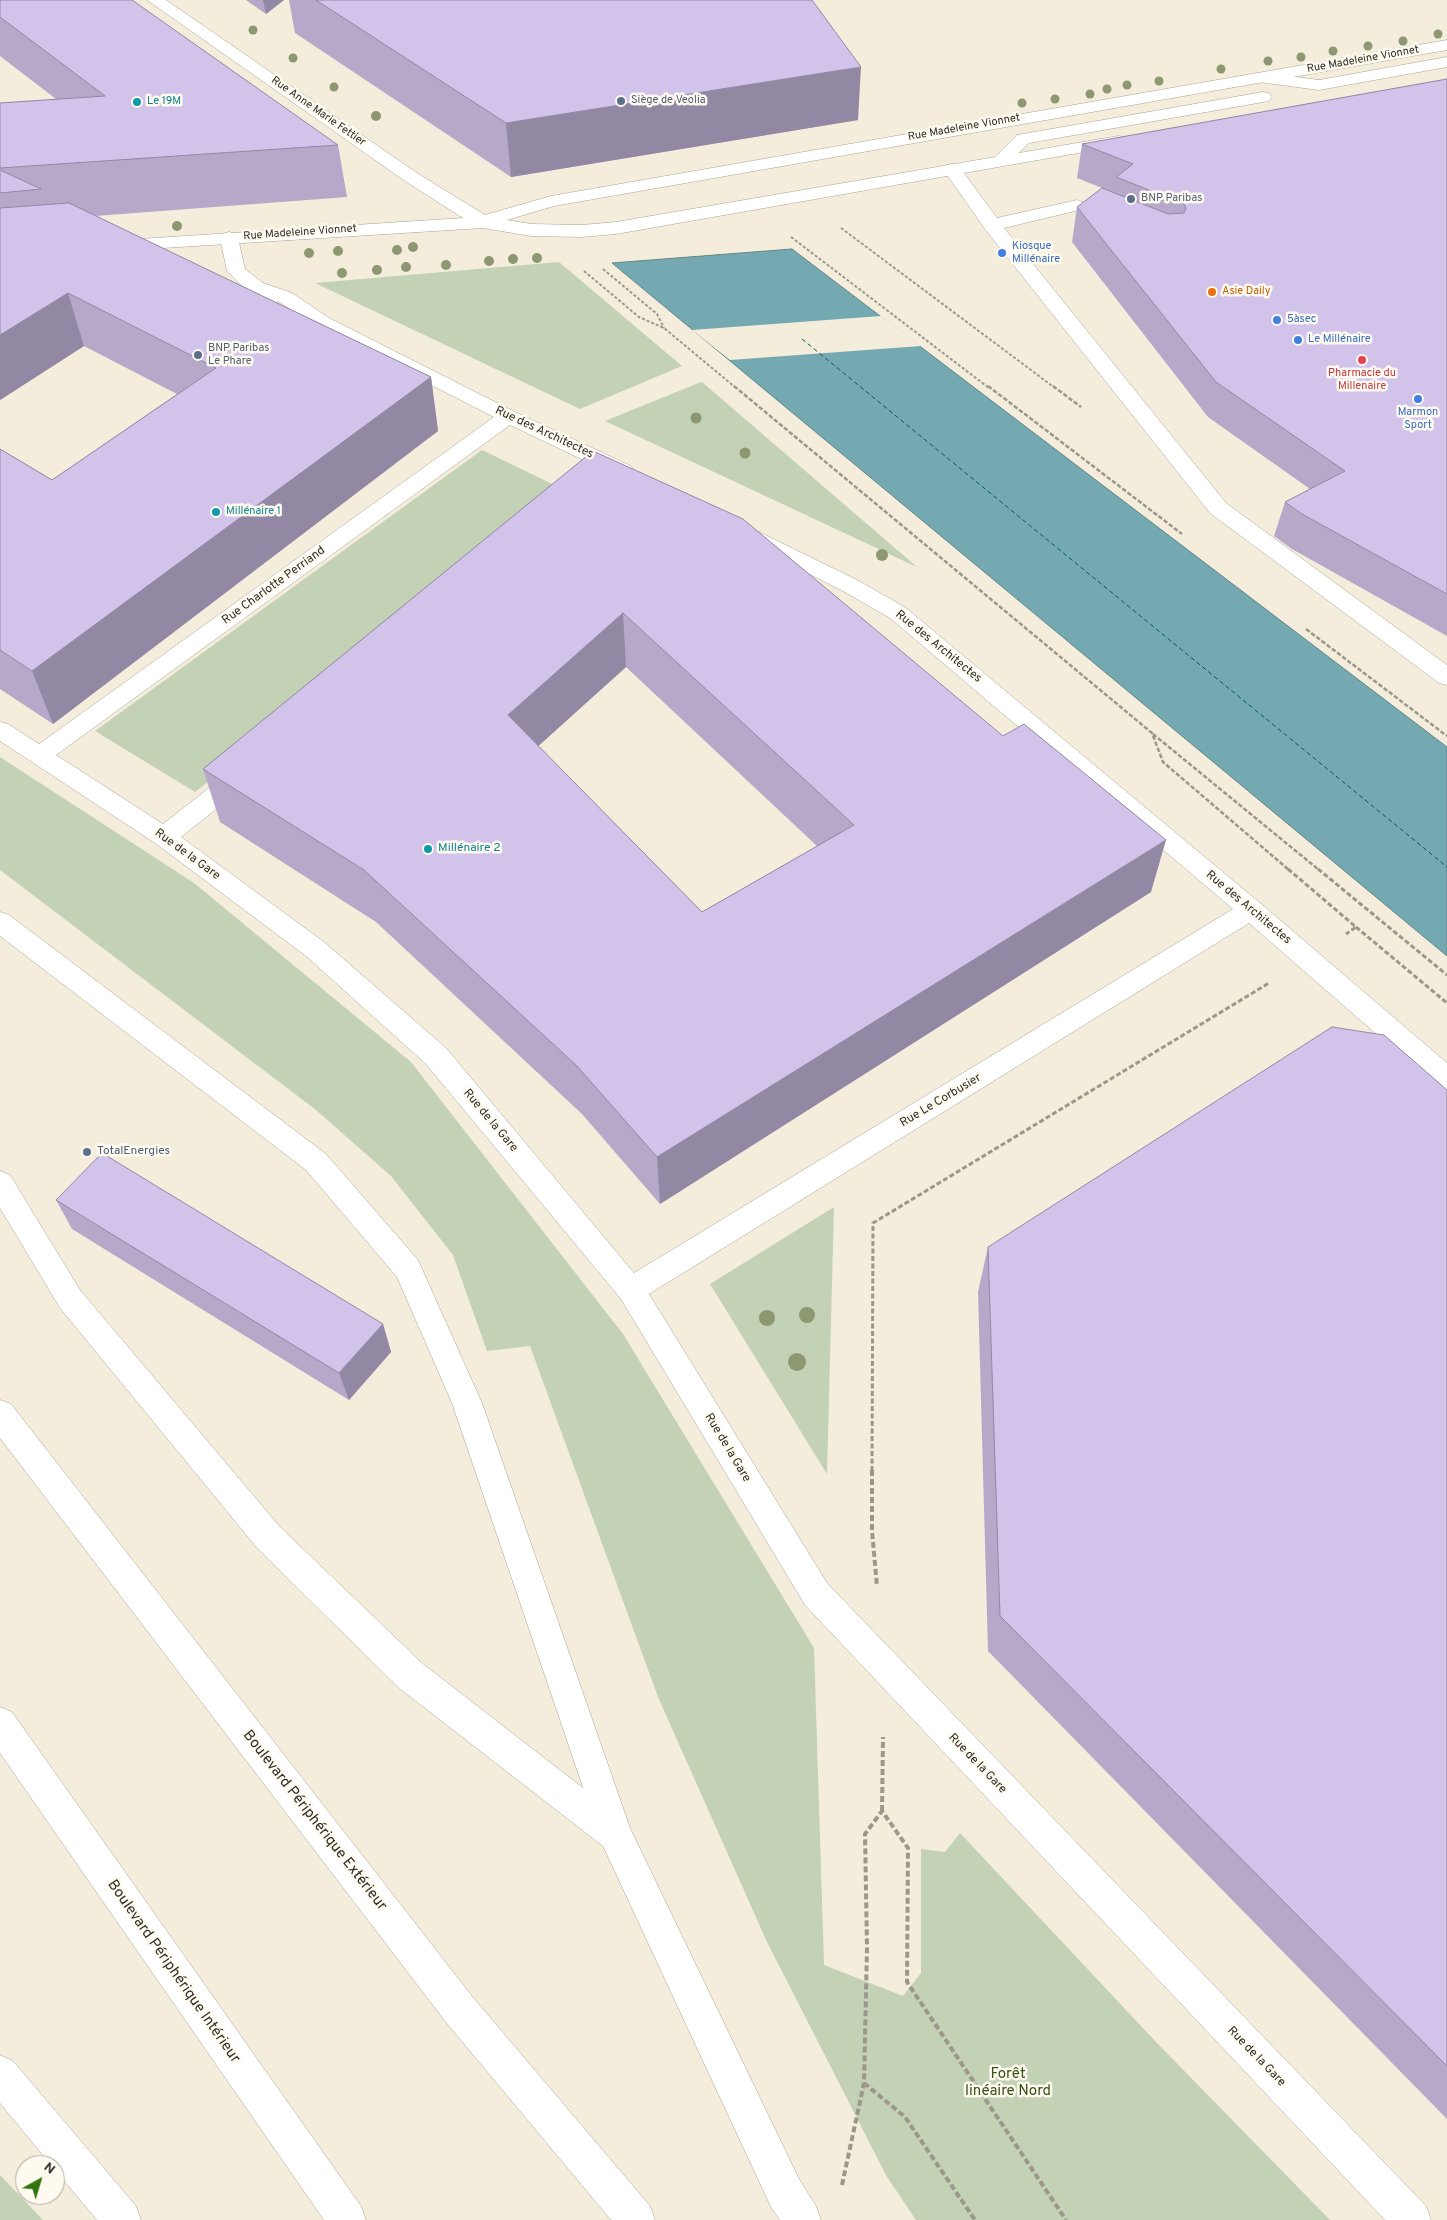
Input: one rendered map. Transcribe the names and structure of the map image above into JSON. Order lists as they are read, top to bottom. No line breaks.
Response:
{"streets":{"main road":["Rue Madeleine Vionnet","Rue Anne Marie Fettier","Rue des Architectes","Rue Charlotte Perriand","Rue de la Gare","Rue Le Corbusier","Boulevard Périphérique Extérieur","Boulevard Périphérique Intérieur"]},"crossings":[["Rue Madeleine Vionnet","Rue Anne Marie Fettier"],["Rue Madeleine Vionnet","Rue des Architectes"],["Rue des Architectes","Rue Charlotte Perriand"],["Rue des Architectes","Rue Le Corbusier"],["Rue Charlotte Perriand","Rue de la Gare"],["Rue de la Gare","Rue Le Corbusier"]],"parks":["Forêt linéaire Nord"],"places":["Siège de Veolia","Le 19M","BNP Paribas","Kiosque Millénaire","Asie Daily","5àsec","Le Millénaire","BNP Paribas Le Phare","Pharmacie du Millenaire","Marmon Sport","Millénaire 1","Millénaire 2","TotalEnergies"],"north":"top right"}
